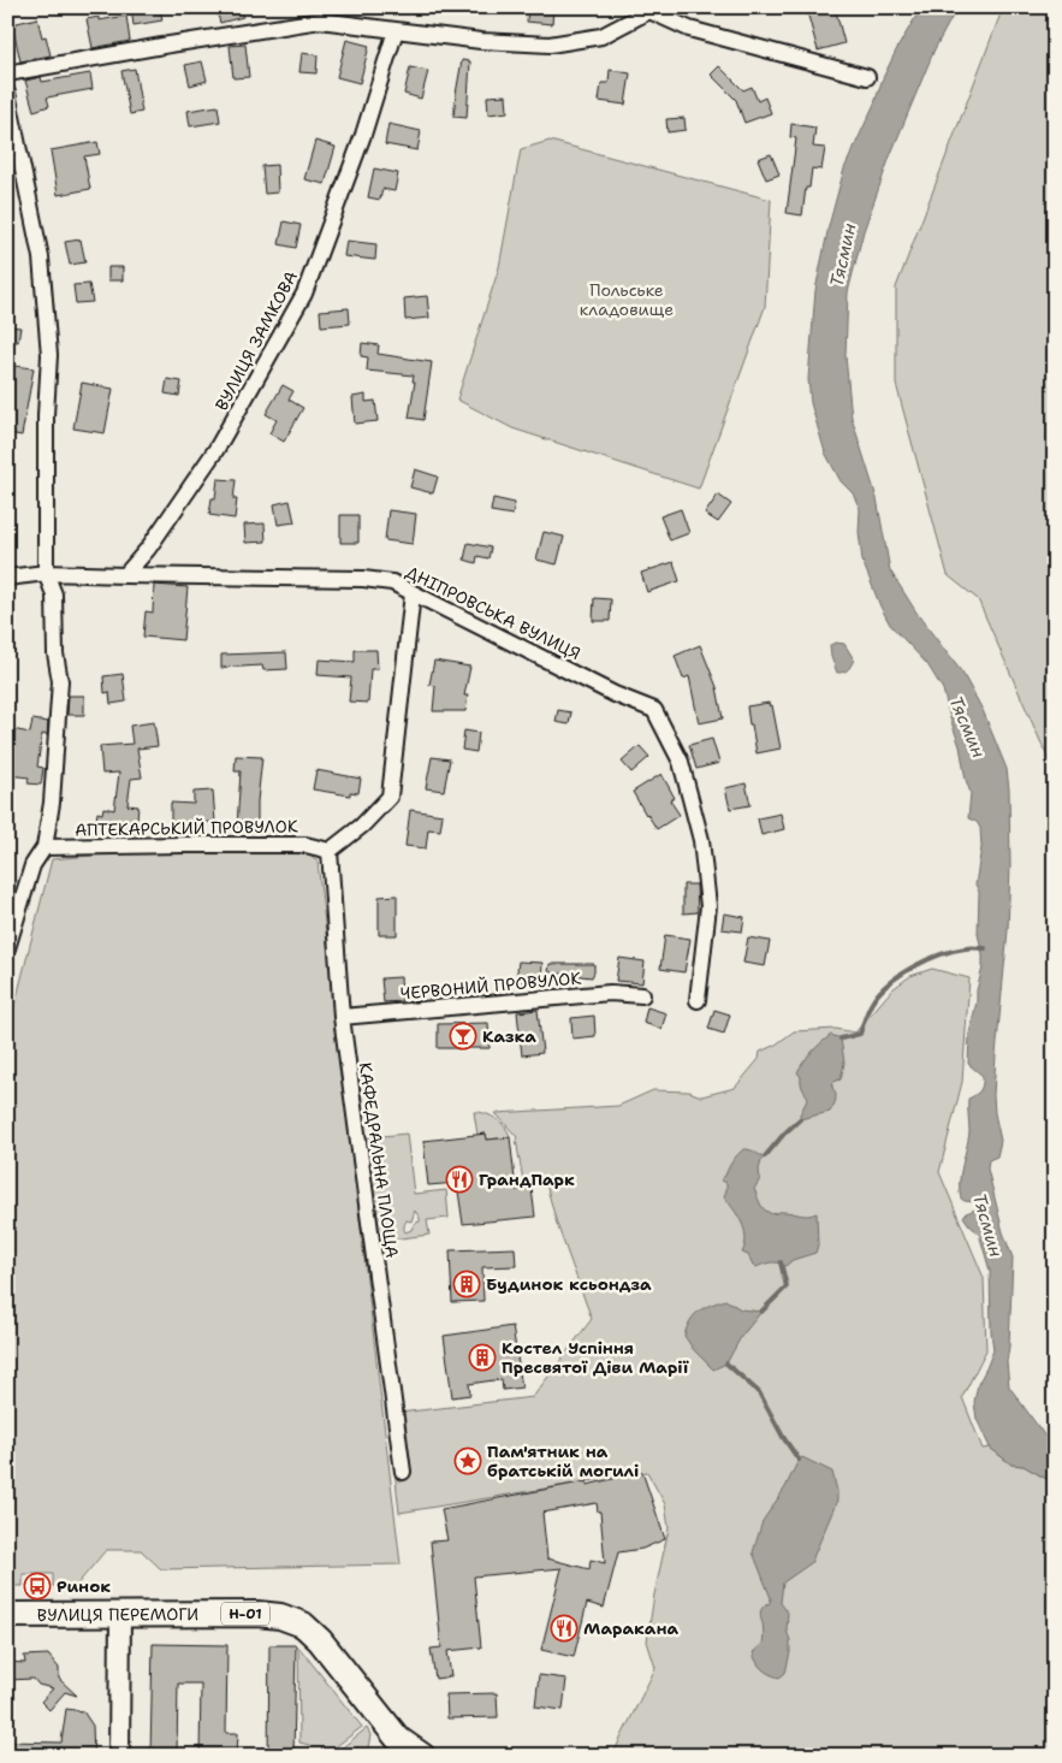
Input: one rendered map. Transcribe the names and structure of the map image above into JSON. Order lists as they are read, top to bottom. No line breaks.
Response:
{"streets":{"main road":["Н-01","ВУЛИЦЯ ПЕРЕМОГИ"],"street":["ВУЛИЦЯ ЗАМКОВА","ДНІПРОВСЬКА ВУЛИЦЯ","АПТЕКАРСЬКИЙ ПРОВУЛОК","ЧЕРВОНИЙ ПРОВУЛОК","КАФЕДРАЛЬНА ПЛОЩА"]},"crossings":[["ВУЛИЦЯ ЗАМКОВА","ДНІПРОВСЬКА ВУЛИЦЯ"],["АПТЕКАРСЬКИЙ ПРОВУЛОК","КАФЕДРАЛЬНА ПЛОЩА"],["ЧЕРВОНИЙ ПРОВУЛОК","КАФЕДРАЛЬНА ПЛОЩА"]],"water":["Тясмин"],"parks":["Польське кладовище"],"places":{"bar":["Казка"],"restaurant":["ГрандПарк","Маракана"],"building":["Будинок ксьондза","Костел Успіння Пресвятої Діви Марії"],"place":["Пам'ятник на братській могилі"],"bus stop":["Ринок"]}}
